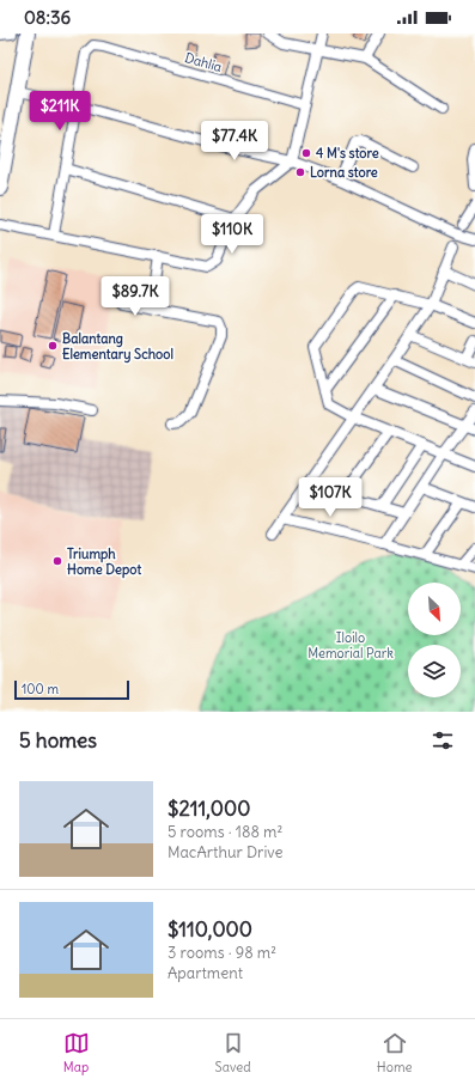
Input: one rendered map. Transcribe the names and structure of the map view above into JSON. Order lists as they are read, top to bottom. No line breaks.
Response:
{"streets":{"street":["Dahlia"]},"parks":["Iloilo Memorial Park"],"places":["4 M's store","Lorna store","Balantang Elementary School","Triumph Home Depot"],"scale_bar":"100 m","north":"bottom right","page":{"status":"08:36","price":["$211K","$77.4K","$110K","$89.7K","$107K"],"scale":"100 m","heading":"5 homes","list":[{"name":"$211,000","note":"5 rooms · 188 m² · MacArthur Drive"},{"name":"$110,000","note":"3 rooms · 98 m² · Apartment"}],"tabs":["Map","Saved","Home"]}}
